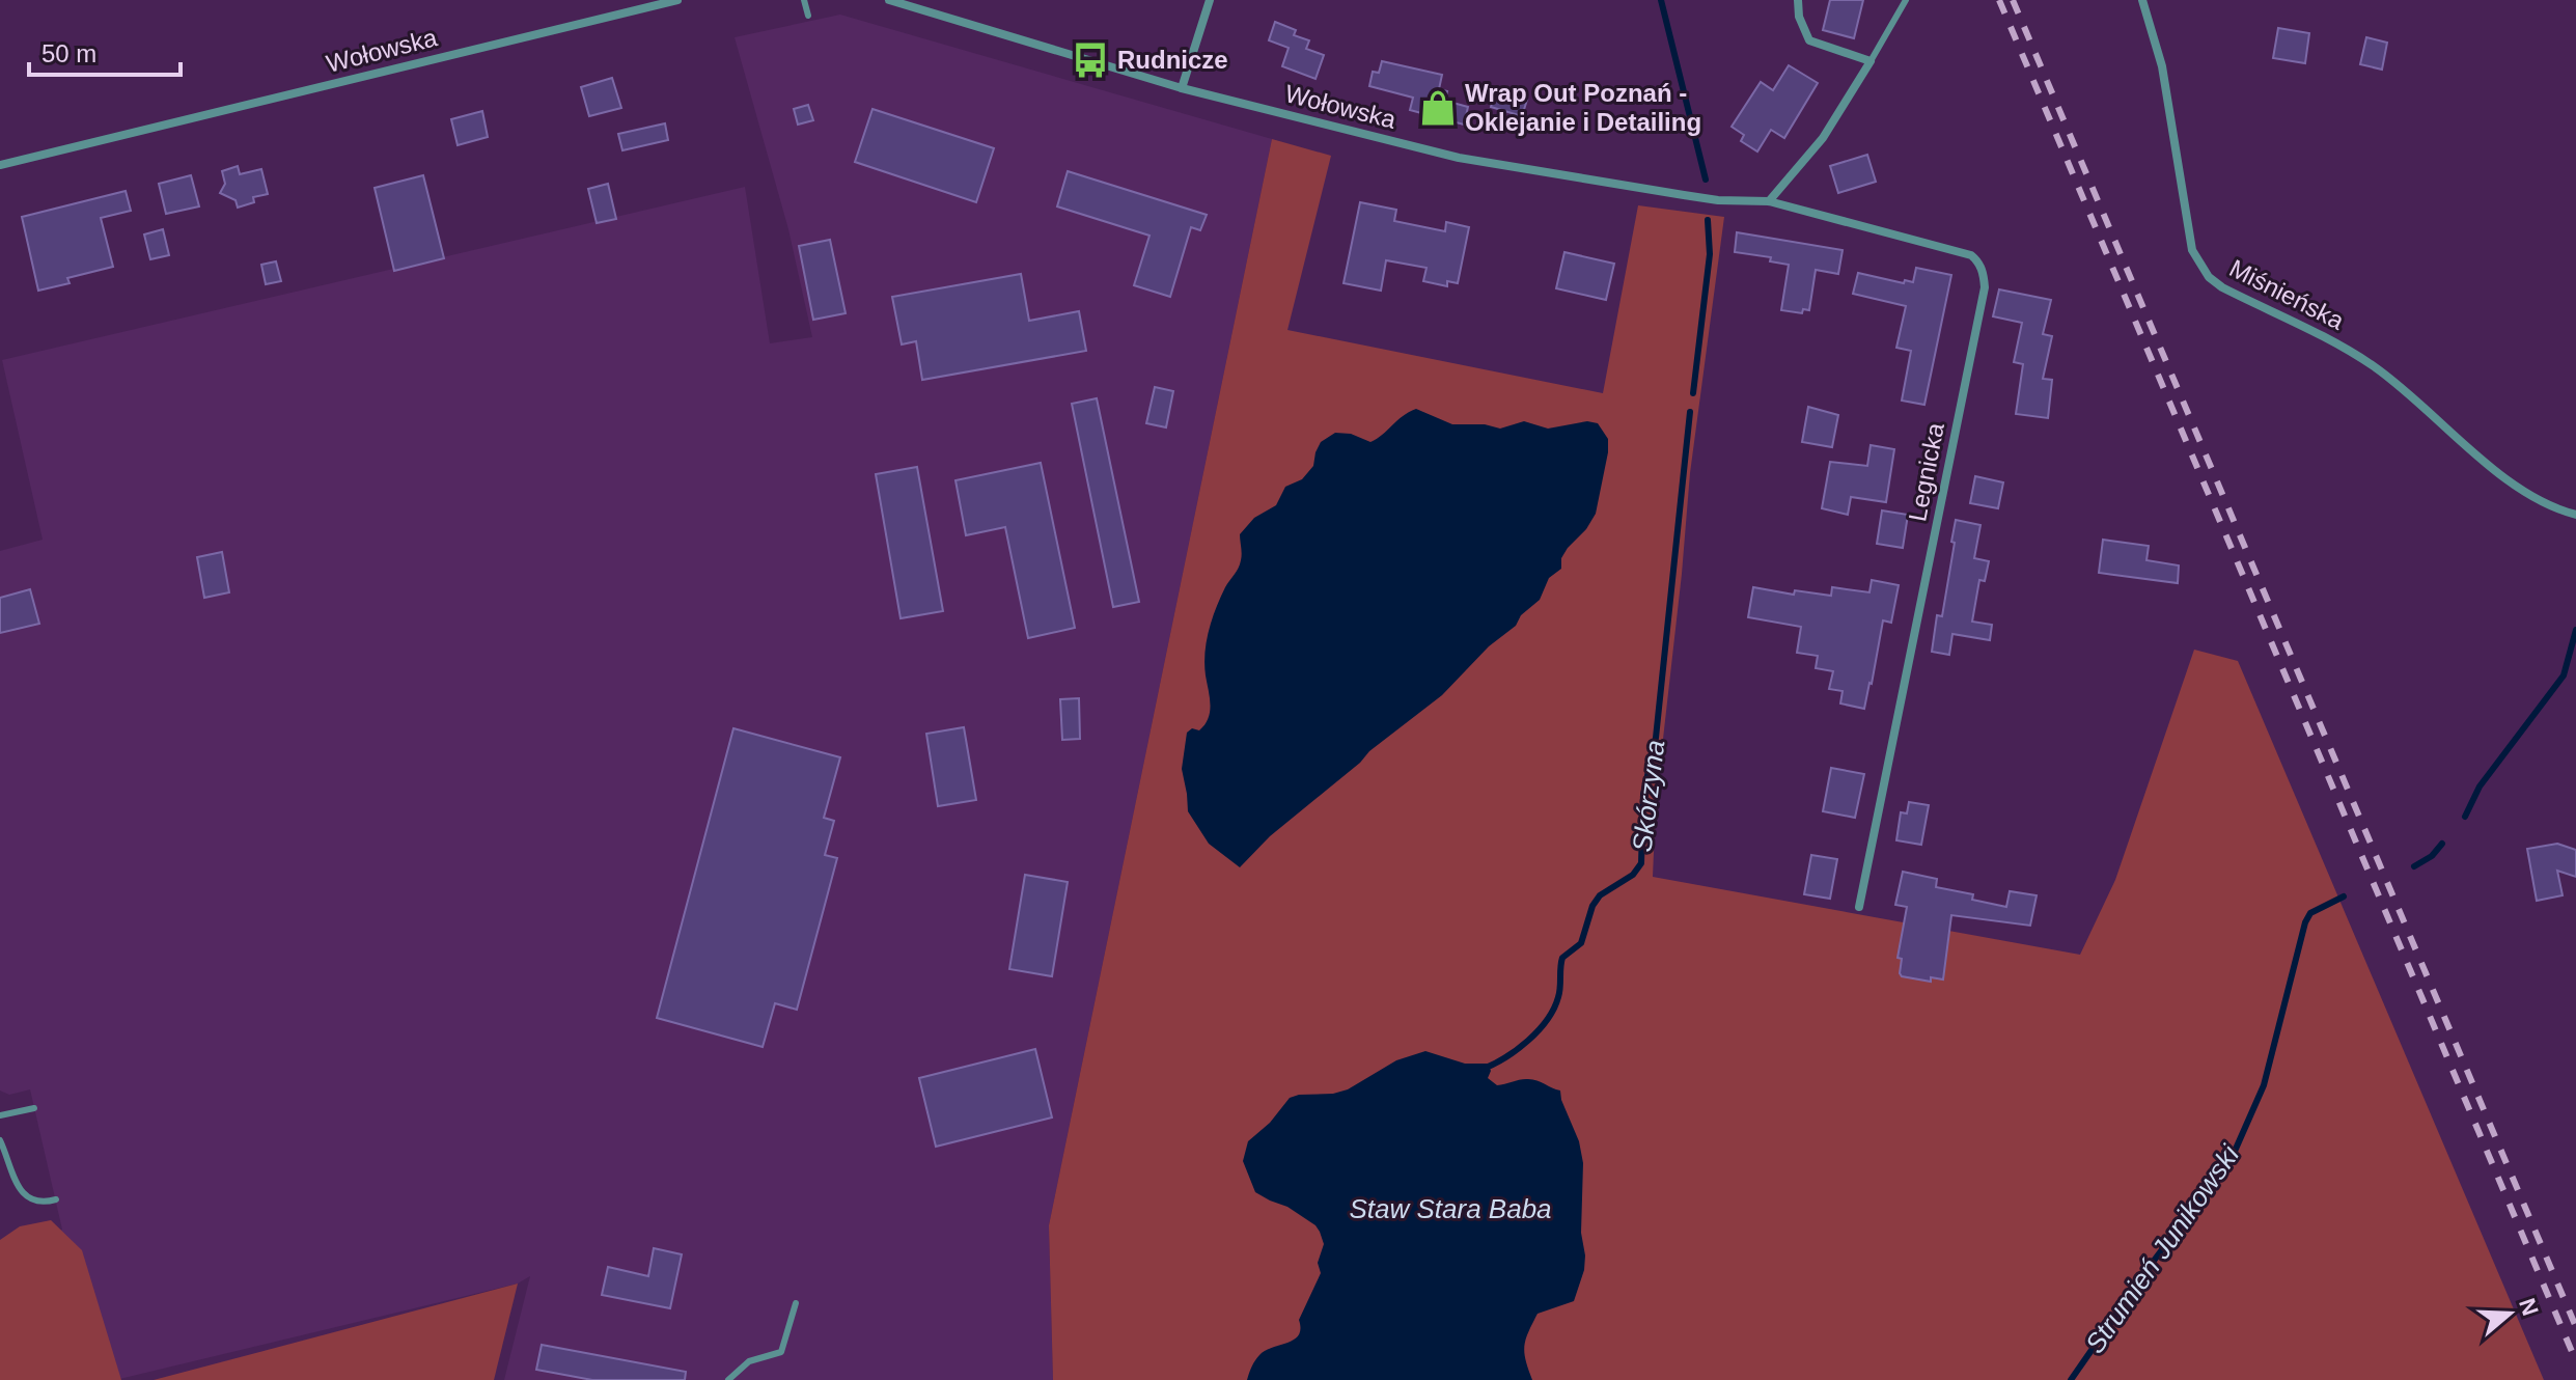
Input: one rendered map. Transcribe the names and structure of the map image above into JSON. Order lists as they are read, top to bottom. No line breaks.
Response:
{"streets":{"street":["Wołowska","Miśnieńska","Legnicka"]},"crossings":[["Wołowska","Legnicka"]],"water":["Skórzyna","Staw Stara Baba","Strumień Junikowski"],"places":{"bus stop":["Rudnicze"],"shop":["Wrap Out Poznań - Oklejanie i Detailing"]},"scale_bar":"50 m","north":"right"}
